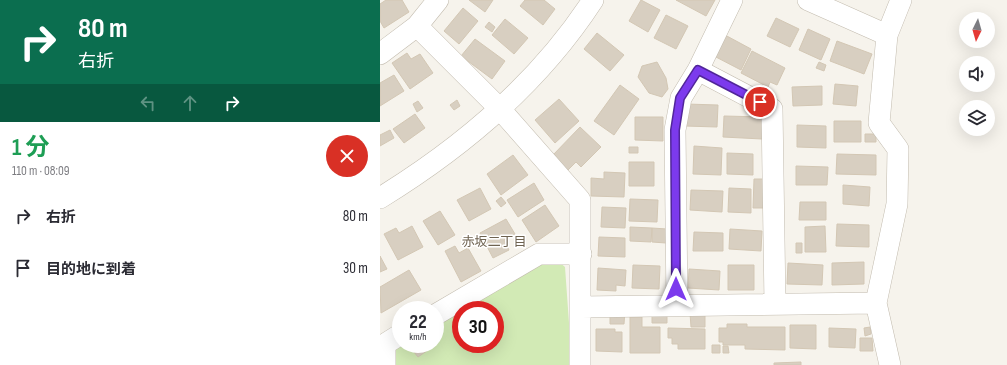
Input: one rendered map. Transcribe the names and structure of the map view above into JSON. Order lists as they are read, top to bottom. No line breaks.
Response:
{"districts":["赤坂二丁目"],"north":"bottom","page":{"turn":["80 m","右折"],"heading":["1 分","110 m · 08:09"],"list":[{"name":"右折","value":"80 m"},{"name":"目的地に到着","value":"30 m"}],"speed":"22 km/h","limit":"30"}}
